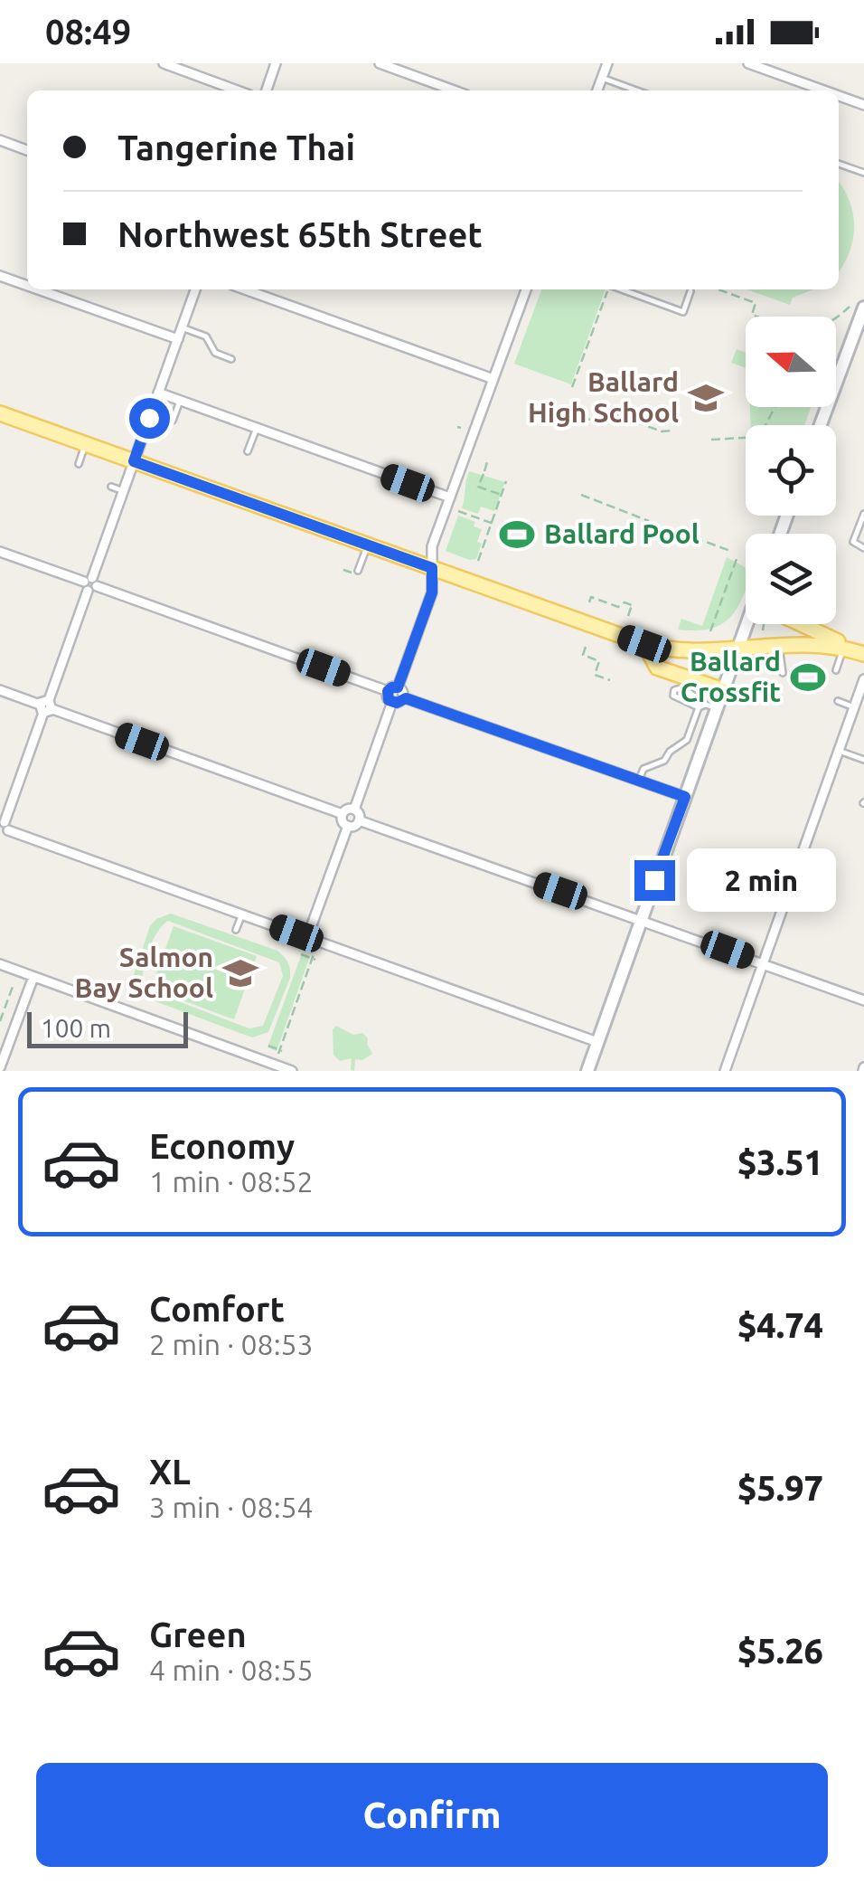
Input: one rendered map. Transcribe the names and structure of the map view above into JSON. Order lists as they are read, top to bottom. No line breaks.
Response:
{"places":{"school or university":["Ballard High School","Salmon Bay School"],"sports":["Ballard Pool","Ballard Crossfit"]},"scale_bar":"100 m","north":"left","page":{"status":"08:49","banner":["Tangerine Thai","Northwest 65th Street"],"bubble":"2 min","scale":"100 m","list":[{"name":"Economy","note":"1 min · 08:52","value":"$3.51"},{"name":"Comfort","note":"2 min · 08:53","value":"$4.74"},{"name":"XL","note":"3 min · 08:54","value":"$5.97"},{"name":"Green","note":"4 min · 08:55","value":"$5.26"}],"buttons":"Confirm"}}
